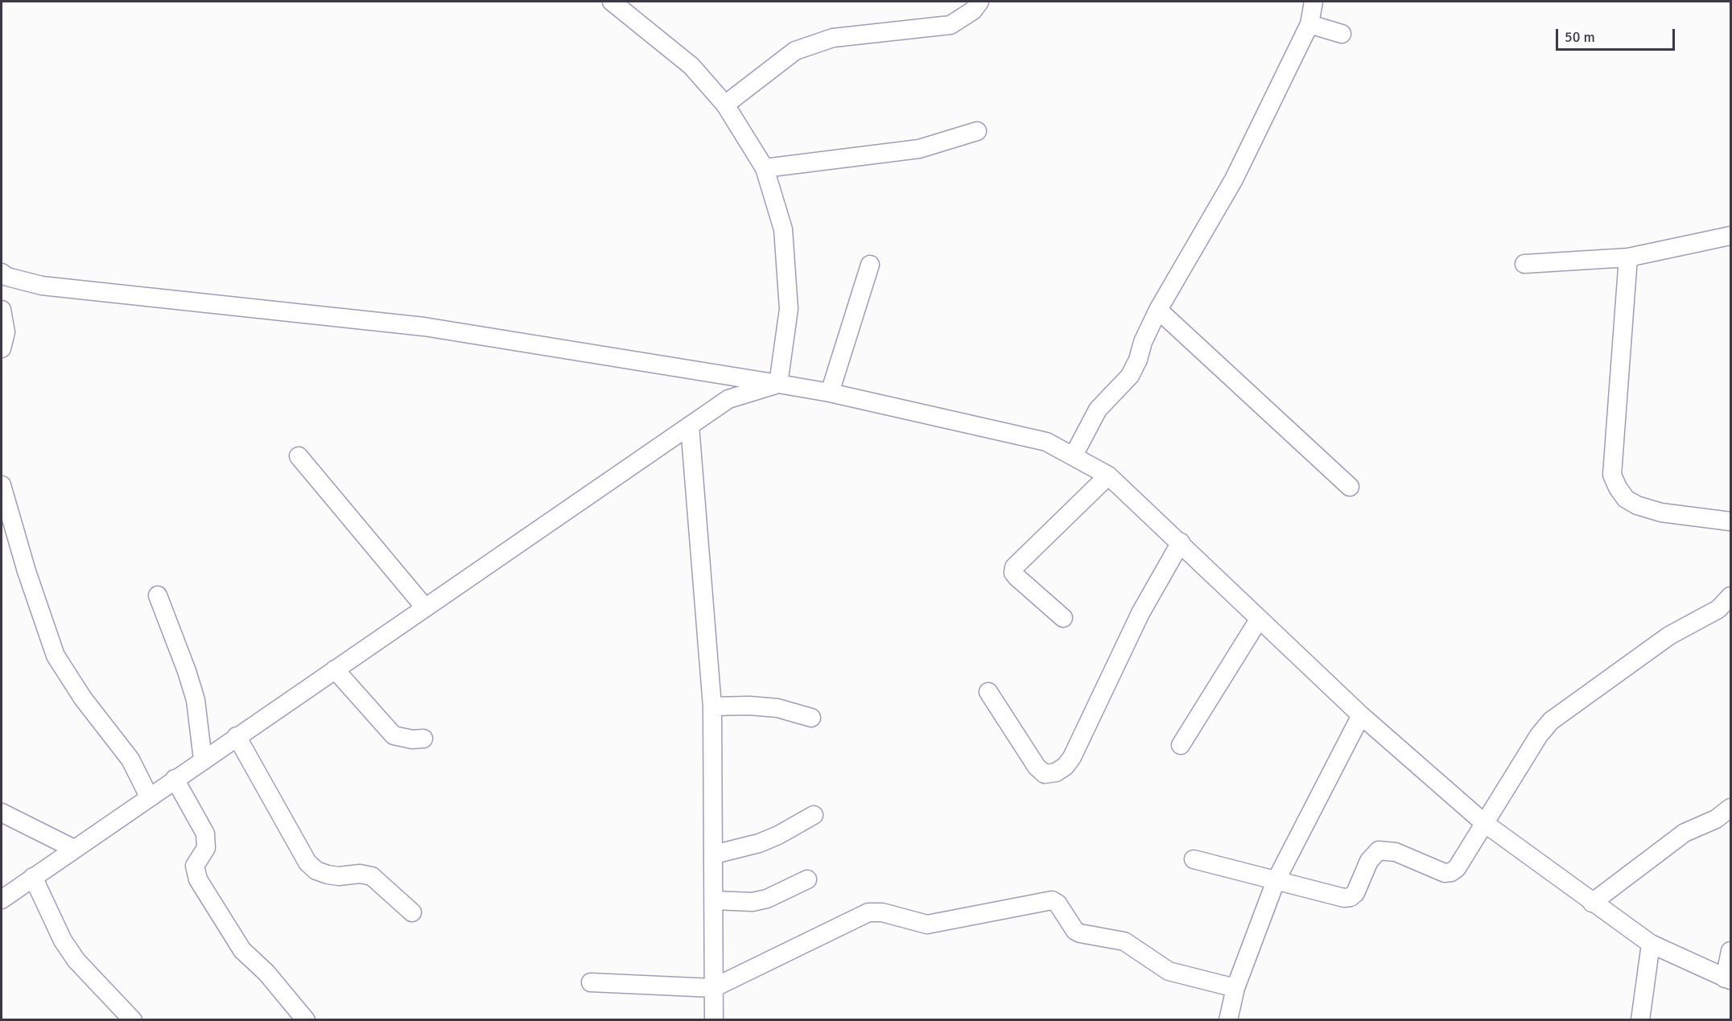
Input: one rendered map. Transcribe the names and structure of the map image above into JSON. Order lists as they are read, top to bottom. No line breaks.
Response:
{"scale_bar":"50 m"}
